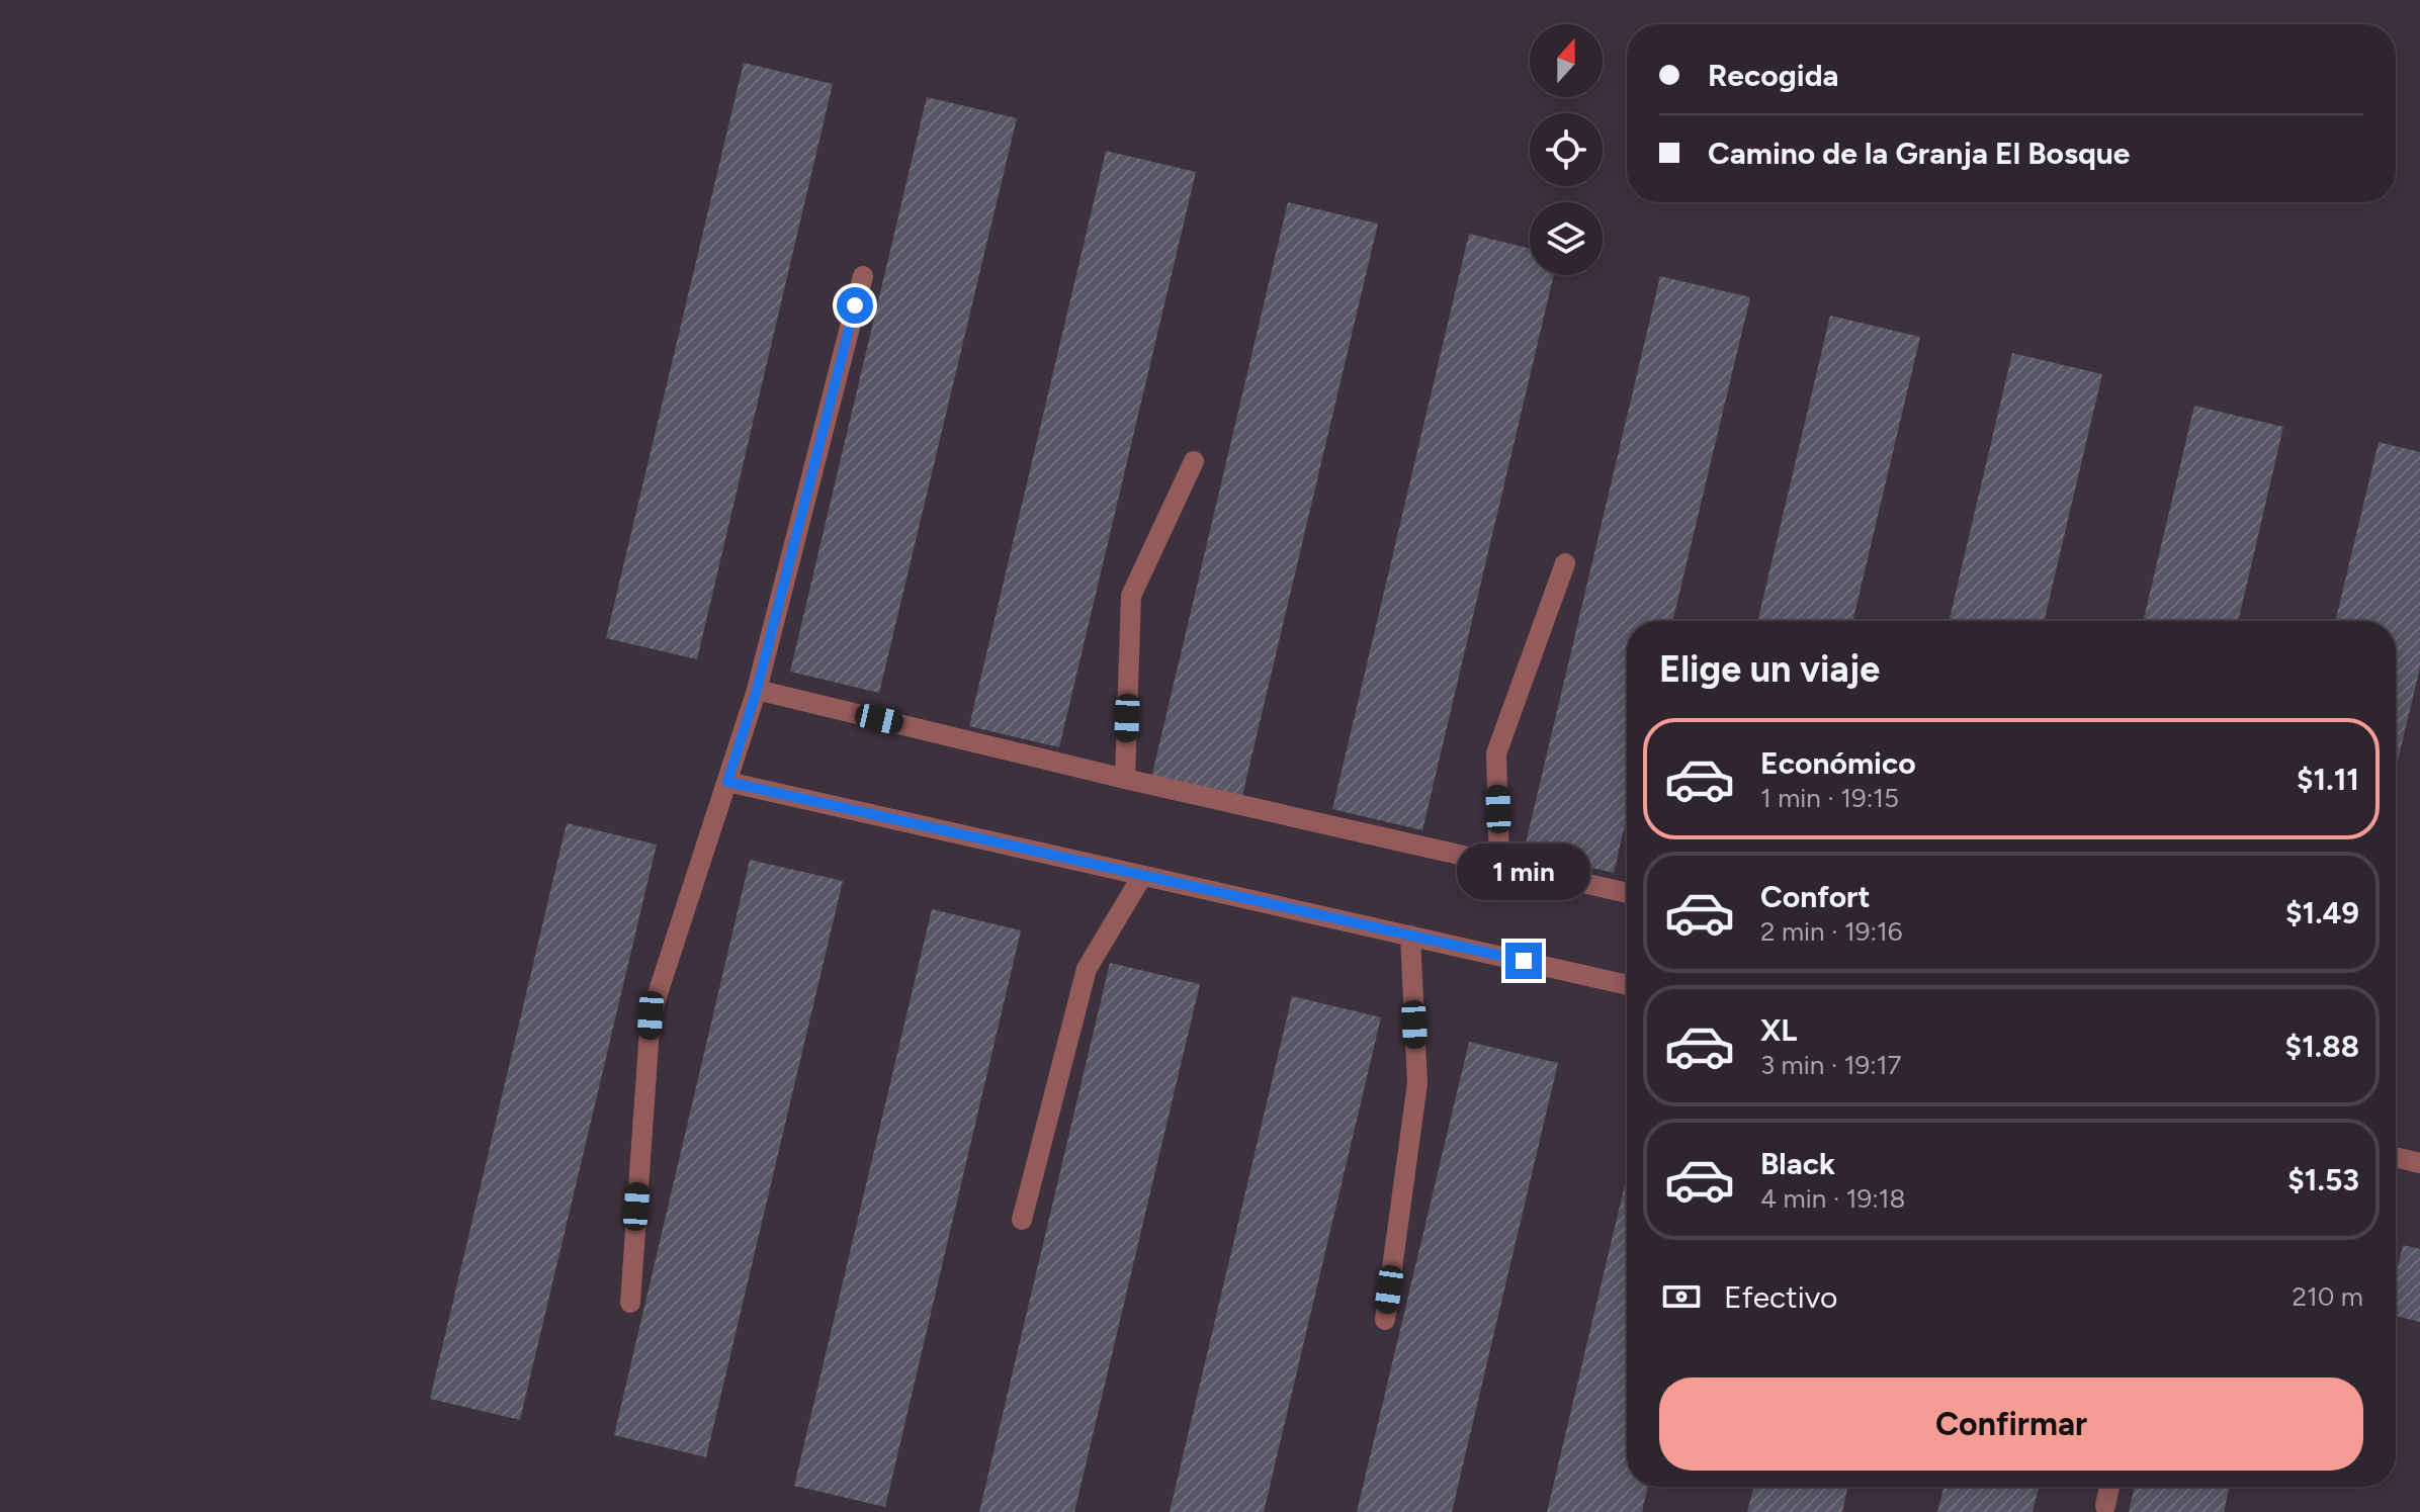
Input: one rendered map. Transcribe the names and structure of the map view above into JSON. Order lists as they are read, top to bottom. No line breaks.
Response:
{"north":"top","page":{"banner":["Recogida","Camino de la Granja El Bosque"],"heading":"Elige un viaje","list":[{"name":"Económico","note":"1 min · 19:15","value":"$1.11"},{"name":"Confort","note":"2 min · 19:16","value":"$1.49"},{"name":"XL","note":"3 min · 19:17","value":"$1.88"},{"name":"Black","note":"4 min · 19:18","value":"$1.53"}],"bubble":"1 min","pay":["Efectivo","210 m"],"buttons":"Confirmar"}}
